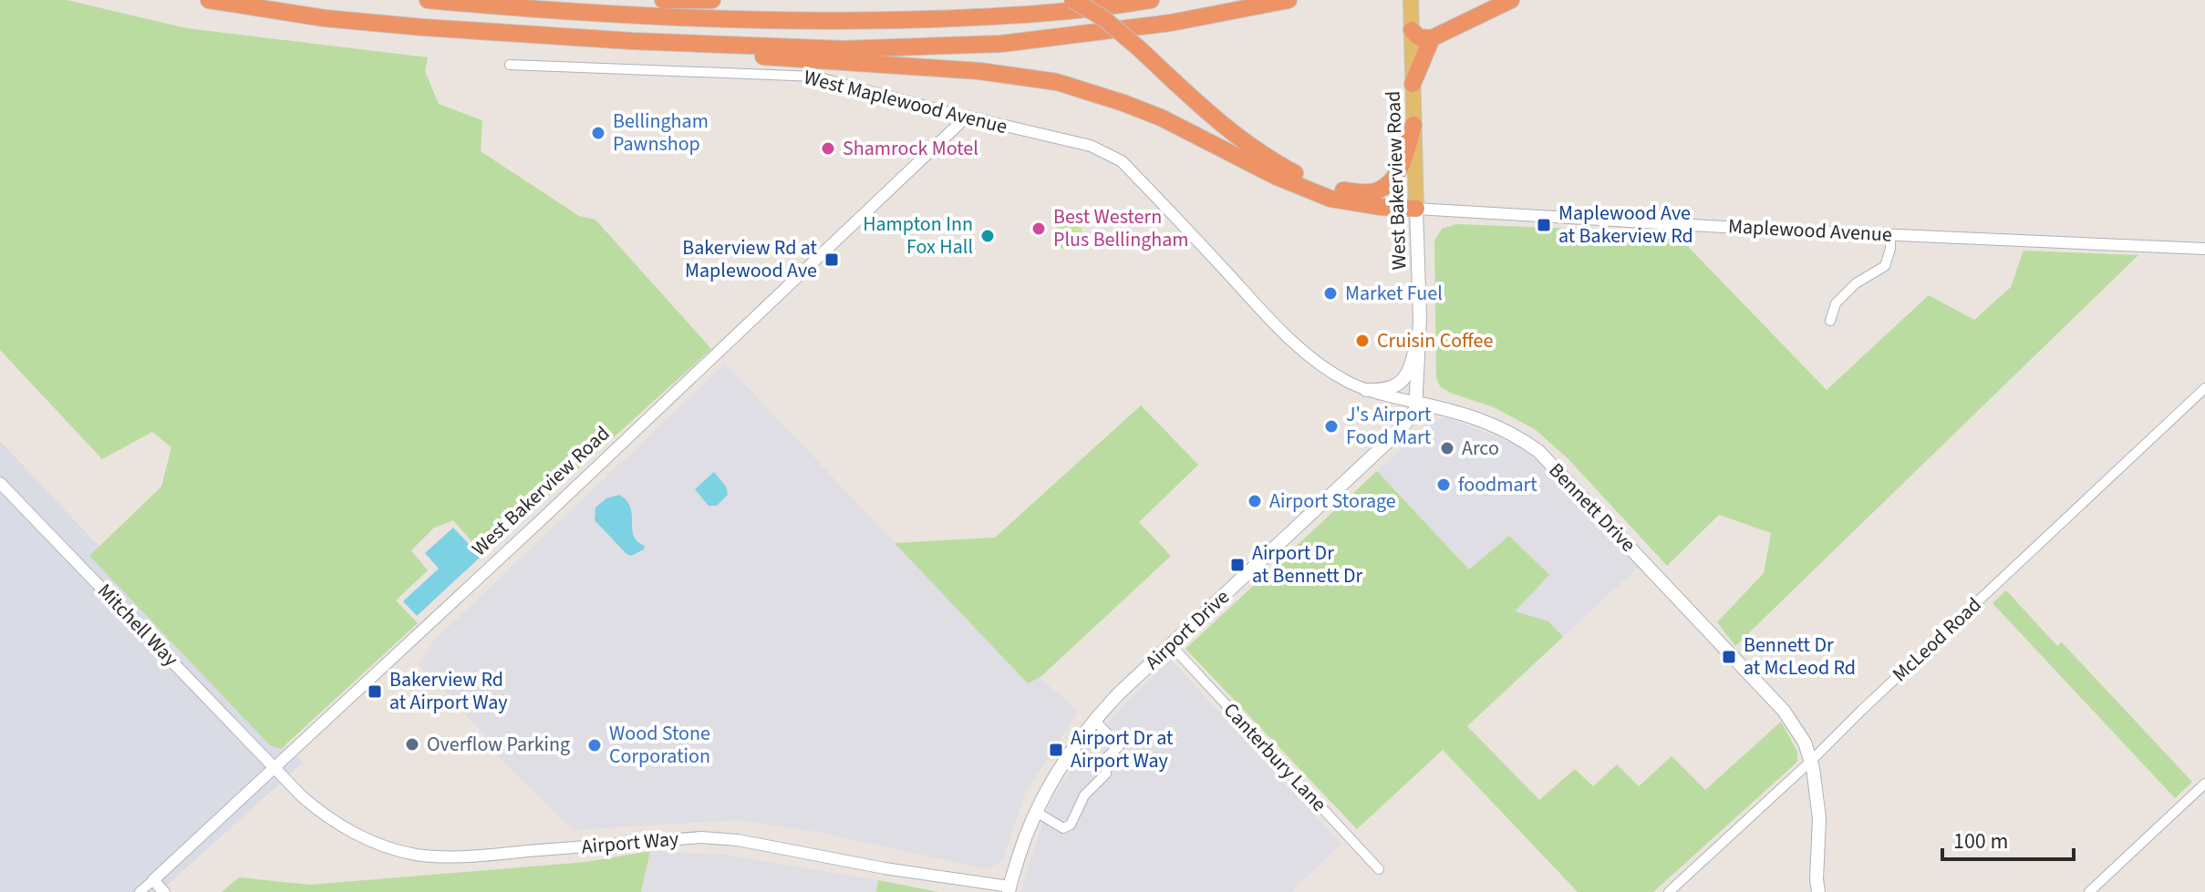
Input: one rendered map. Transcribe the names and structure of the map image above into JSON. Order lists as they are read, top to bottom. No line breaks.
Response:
{"streets":{"main road":["West Bakerview Road","Bennett Drive","Airport Drive"],"street":["West Maplewood Avenue","Maplewood Avenue","Mitchell Way","McLeod Road","Canterbury Lane","Airport Way"]},"crossings":[["West Maplewood Avenue","West Bakerview Road"],["West Maplewood Avenue","Bennett Drive"],["West Bakerview Road","Maplewood Avenue"],["West Bakerview Road","Bennett Drive"],["West Bakerview Road","Mitchell Way"],["West Bakerview Road","Airport Drive"],["West Bakerview Road","Airport Way"],["Bennett Drive","Airport Drive"],["Bennett Drive","McLeod Road"],["Mitchell Way","Airport Way"],["Airport Drive","Canterbury Lane"],["Airport Drive","Airport Way"]],"places":{"other":["Bellingham Pawnshop","Shamrock Motel","Best Western Plus Bellingham","Hampton Inn Fox Hall","Market Fuel","Cruisin Coffee","J's Airport Food Mart","Arco","foodmart","Airport Storage","Overflow Parking","Wood Stone Corporation"],"transit":["Maplewood Ave at Bakerview Rd","Bakerview Rd at Maplewood Ave","Airport Dr at Bennett Dr","Bennett Dr at McLeod Rd","Bakerview Rd at Airport Way","Airport Dr at Airport Way"]},"scale_bar":"100 m"}
